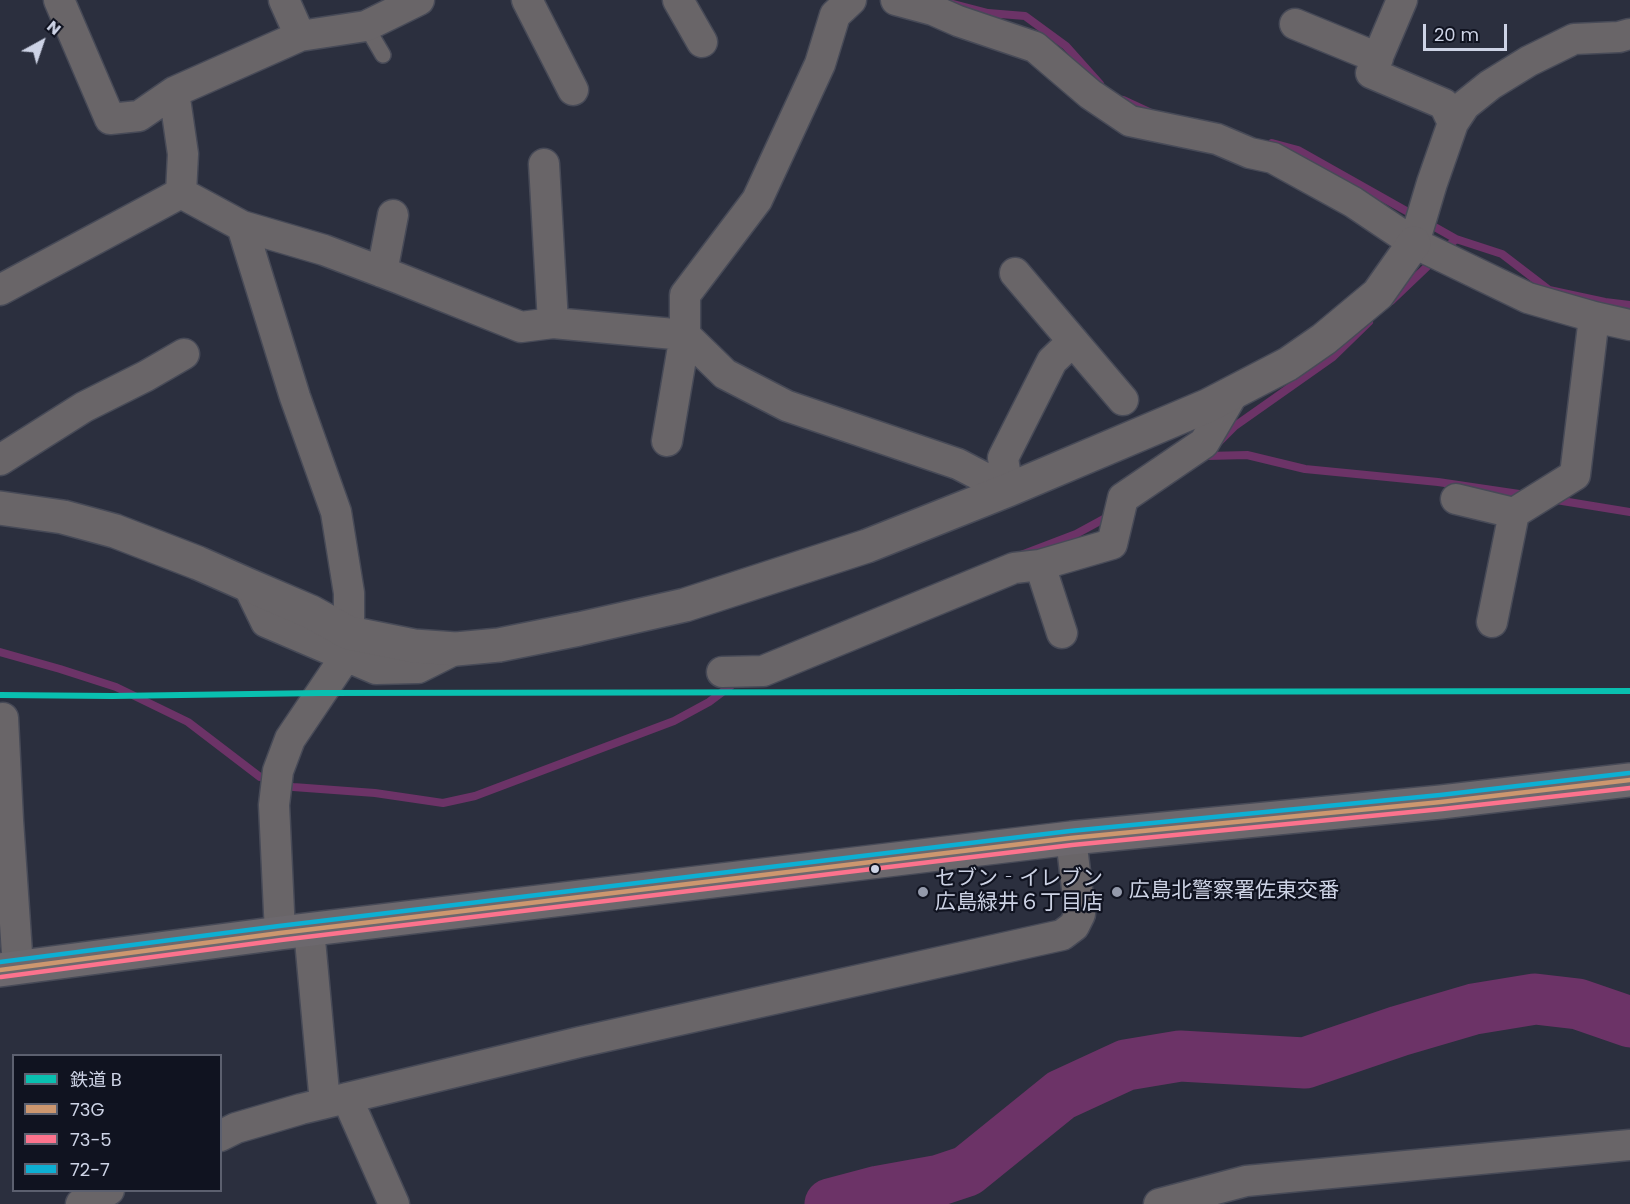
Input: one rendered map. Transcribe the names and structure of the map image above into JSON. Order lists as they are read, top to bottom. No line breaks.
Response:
{"places":["セブン‐イレブン 広島緑井６丁目店","広島北警察署佐東交番"],"lines":["rail line B","transit line 72-7","transit line 73G","transit line 73-5"],"legend":["鉄道 B","73G","73-5","72-7"],"scale_bar":"20 m","north":"top right"}
